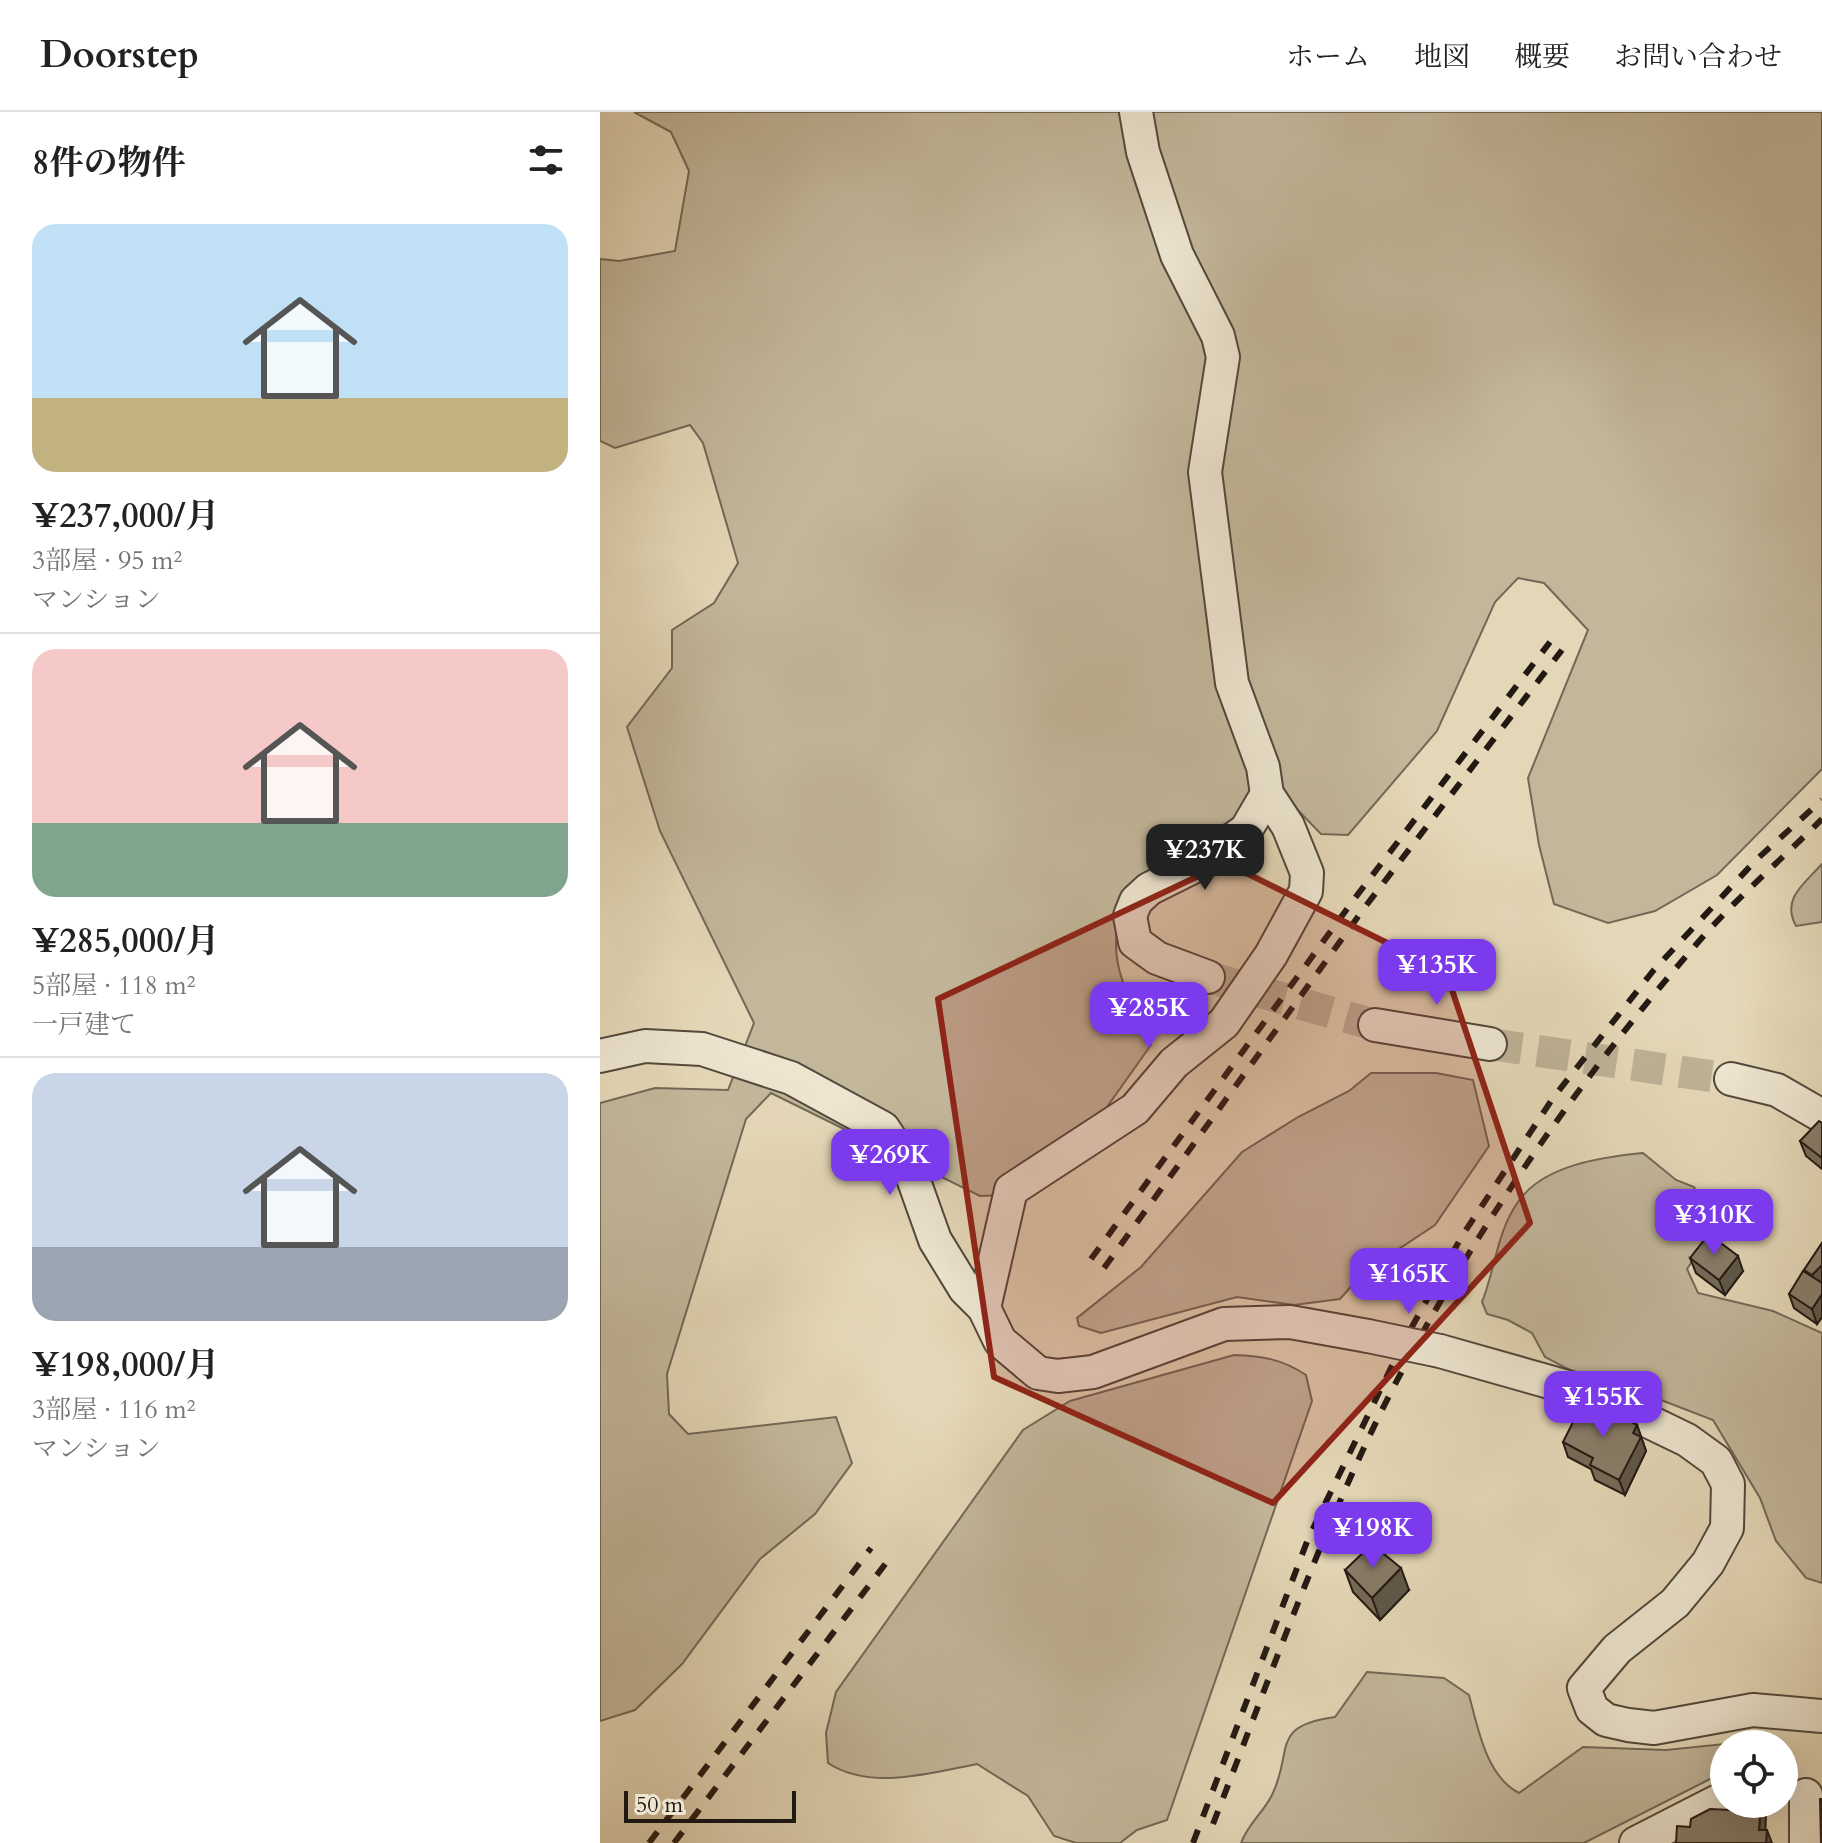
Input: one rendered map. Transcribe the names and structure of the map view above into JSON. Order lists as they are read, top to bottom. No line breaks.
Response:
{"scale_bar":"50 m","page":{"header":"Doorstep","nav":["ホーム","地図","概要","お問い合わせ"],"heading":"8件の物件","list":[{"name":"¥237,000/月","note":"3部屋 · 95 m² · マンション"},{"name":"¥285,000/月","note":"5部屋 · 118 m² · 一戸建て"},{"name":"¥198,000/月","note":"3部屋 · 116 m² · マンション"}],"price":["¥237K","¥135K","¥285K","¥269K","¥310K","¥165K","¥155K","¥198K"],"scale":"50 m"}}
